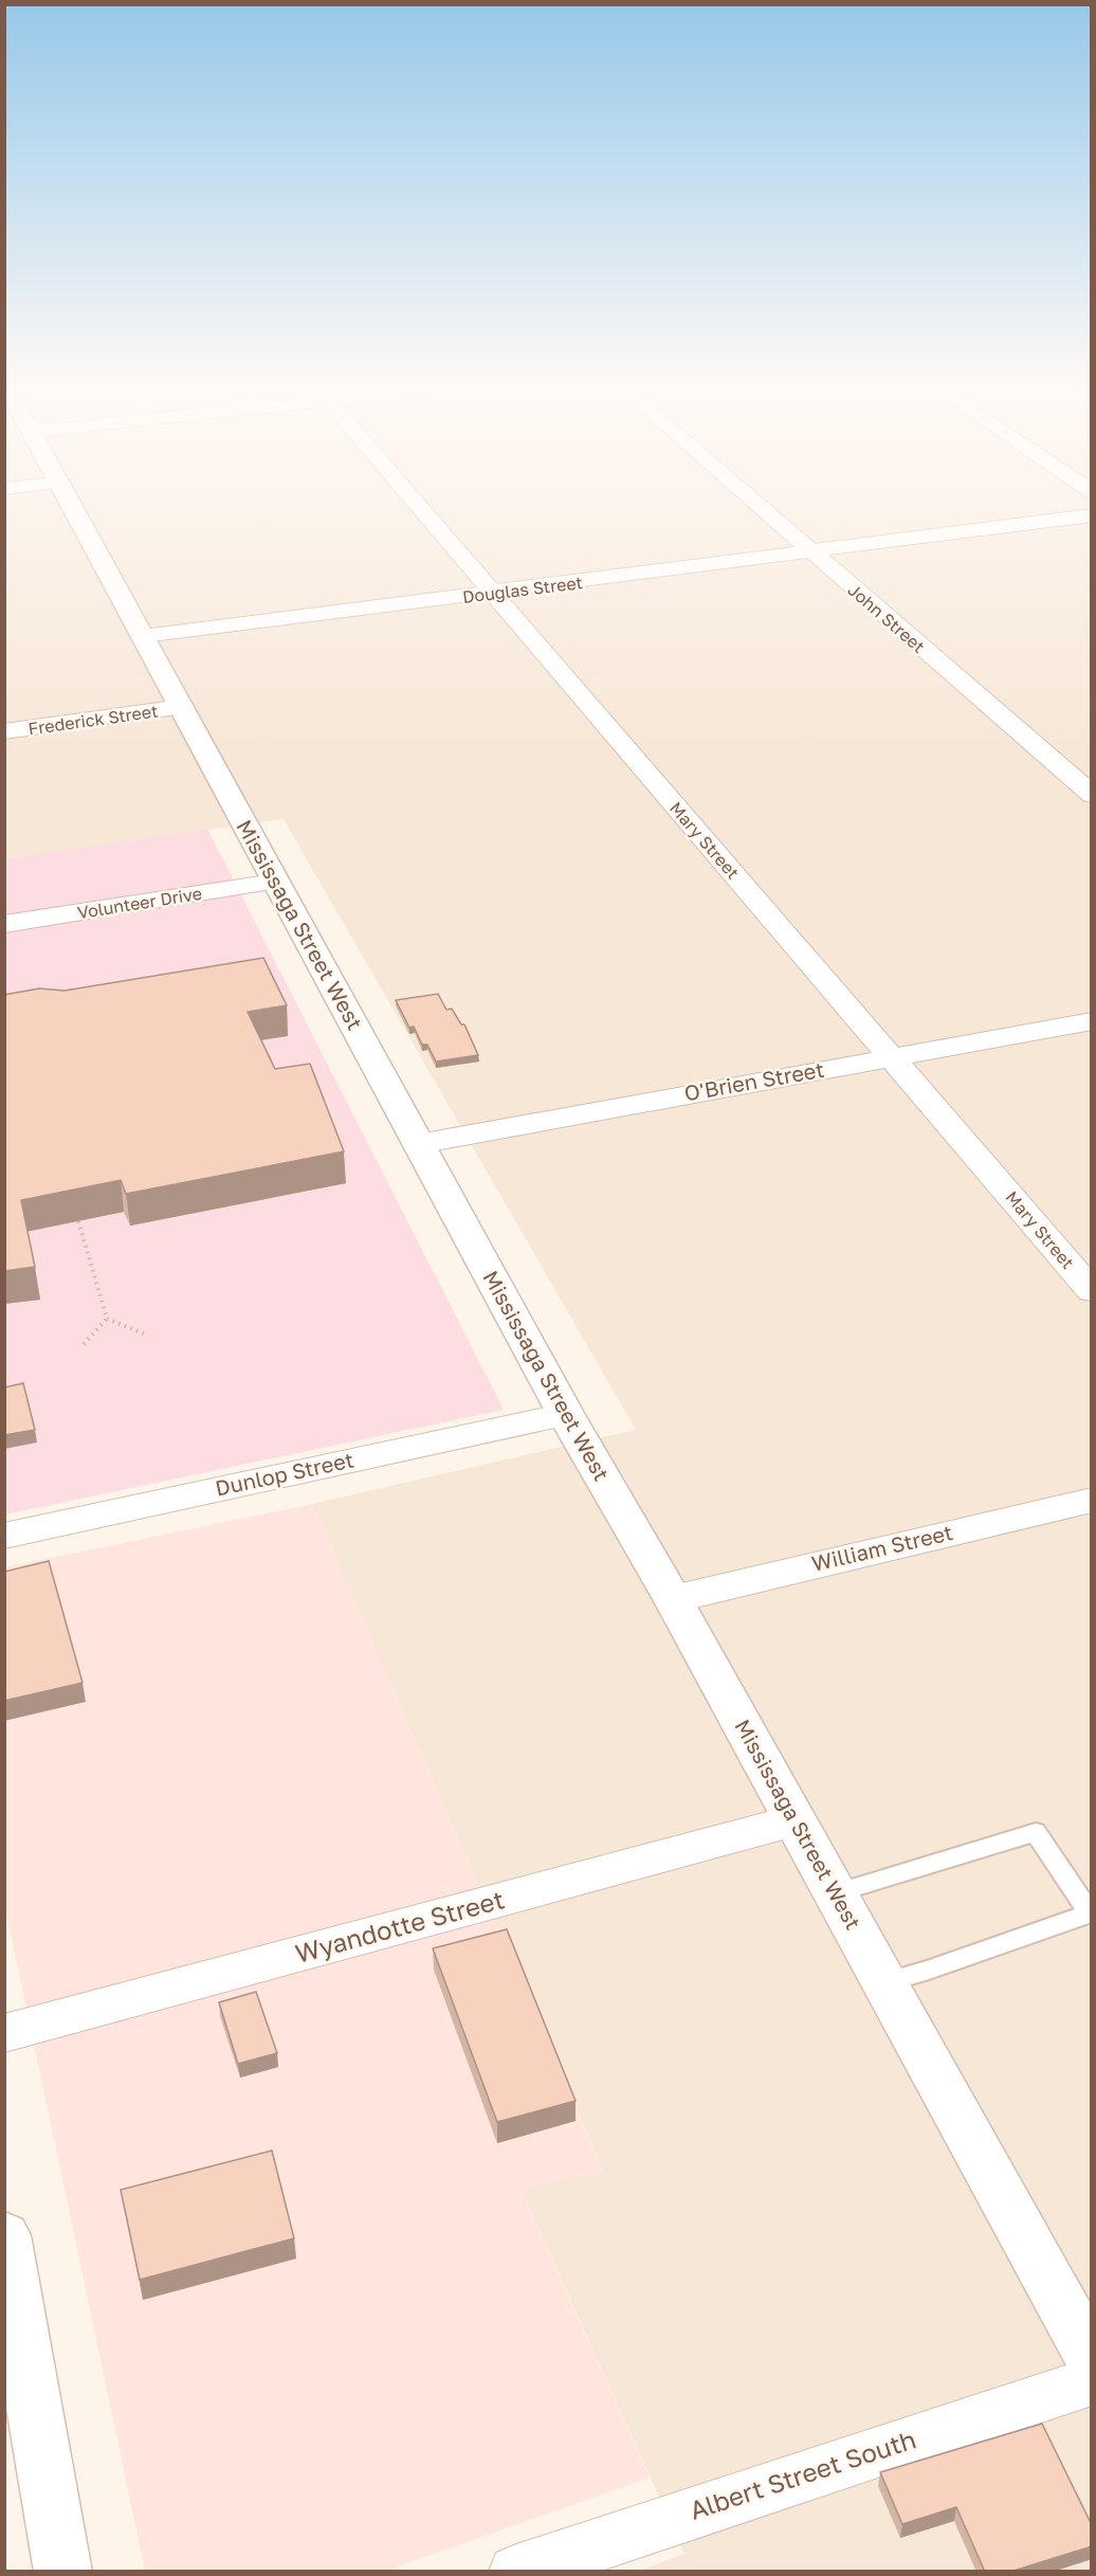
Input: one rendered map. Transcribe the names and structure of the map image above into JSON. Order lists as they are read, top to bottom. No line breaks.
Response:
{"streets":{"street":["Douglas Street","John Street","Frederick Street","Mary Street","Volunteer Drive","Mississaga Street West","O'Brien Street","Dunlop Street","William Street","Wyandotte Street","Albert Street South"]},"crossings":[["Douglas Street","John Street"],["Douglas Street","Mary Street"],["Douglas Street","Mississaga Street West"],["Frederick Street","Mississaga Street West"],["Mary Street","O'Brien Street"],["Volunteer Drive","Mississaga Street West"],["Mississaga Street West","O'Brien Street"],["Mississaga Street West","Dunlop Street"],["Mississaga Street West","William Street"],["Mississaga Street West","Wyandotte Street"]]}
